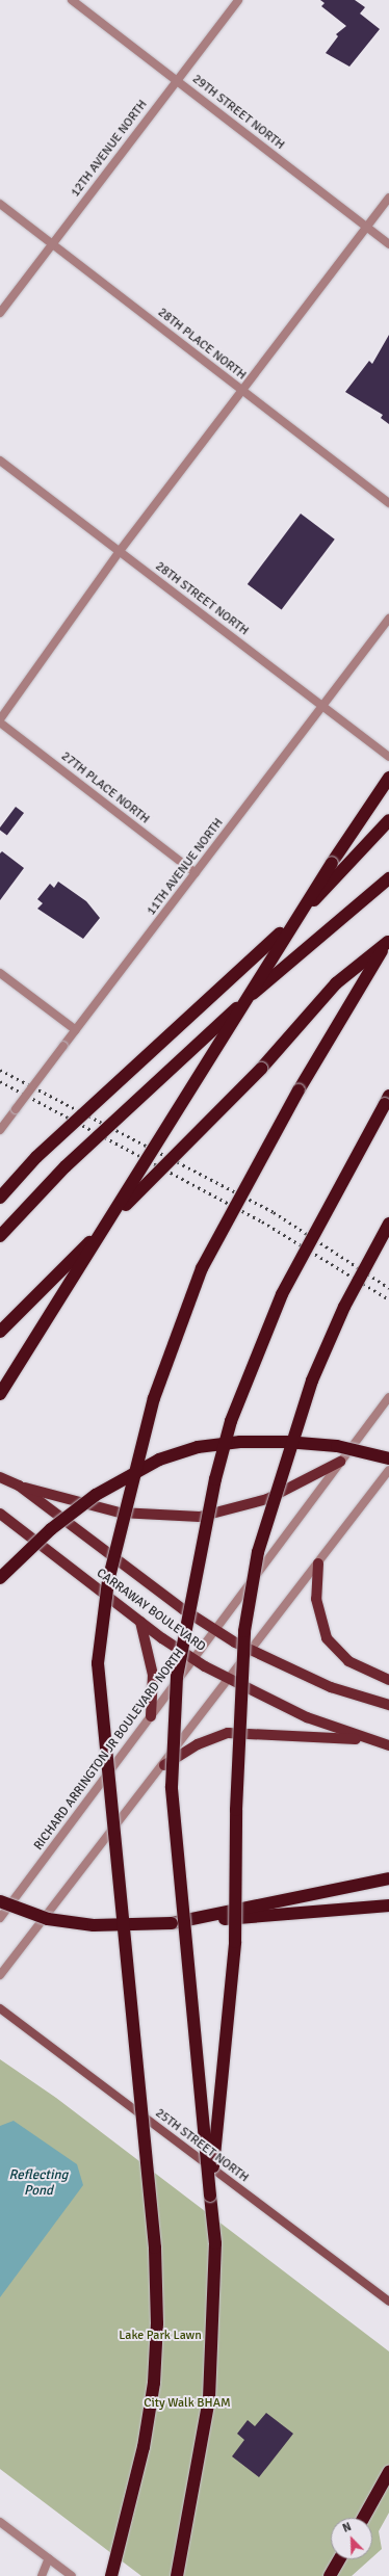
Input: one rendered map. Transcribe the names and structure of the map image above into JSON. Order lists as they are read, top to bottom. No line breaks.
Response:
{"streets":{"main road":["CARRAWAY BOULEVARD","25TH STREET NORTH"],"street":["29TH STREET NORTH","12TH AVENUE NORTH","28TH PLACE NORTH","28TH STREET NORTH","27TH PLACE NORTH","11TH AVENUE NORTH","RICHARD ARRINGTON JR BOULEVARD NORTH"]},"crossings":[["29TH STREET NORTH","12TH AVENUE NORTH"],["12TH AVENUE NORTH","28TH PLACE NORTH"],["28TH STREET NORTH","11TH AVENUE NORTH"],["27TH PLACE NORTH","11TH AVENUE NORTH"],["CARRAWAY BOULEVARD","RICHARD ARRINGTON JR BOULEVARD NORTH"]],"water":["Reflecting Pond"],"parks":["Lake Park Lawn","City Walk BHAM"],"north":"top left"}
